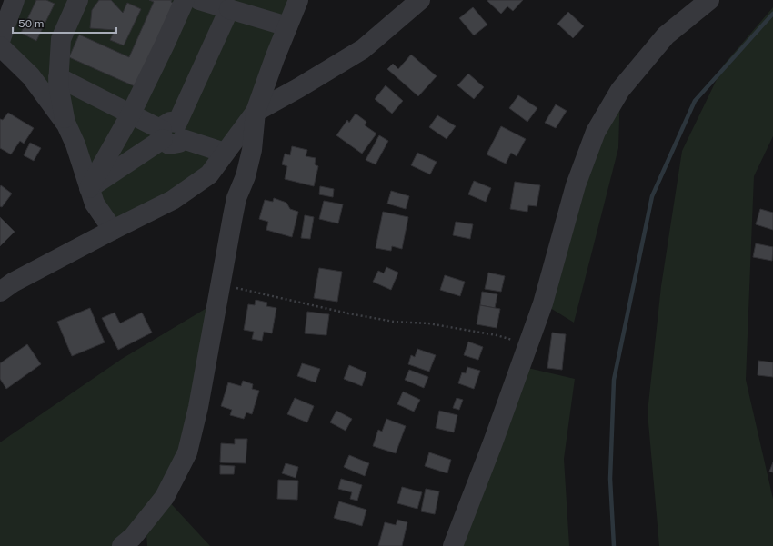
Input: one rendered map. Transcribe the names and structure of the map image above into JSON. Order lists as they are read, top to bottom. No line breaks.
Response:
{"scale_bar":"50 m"}
